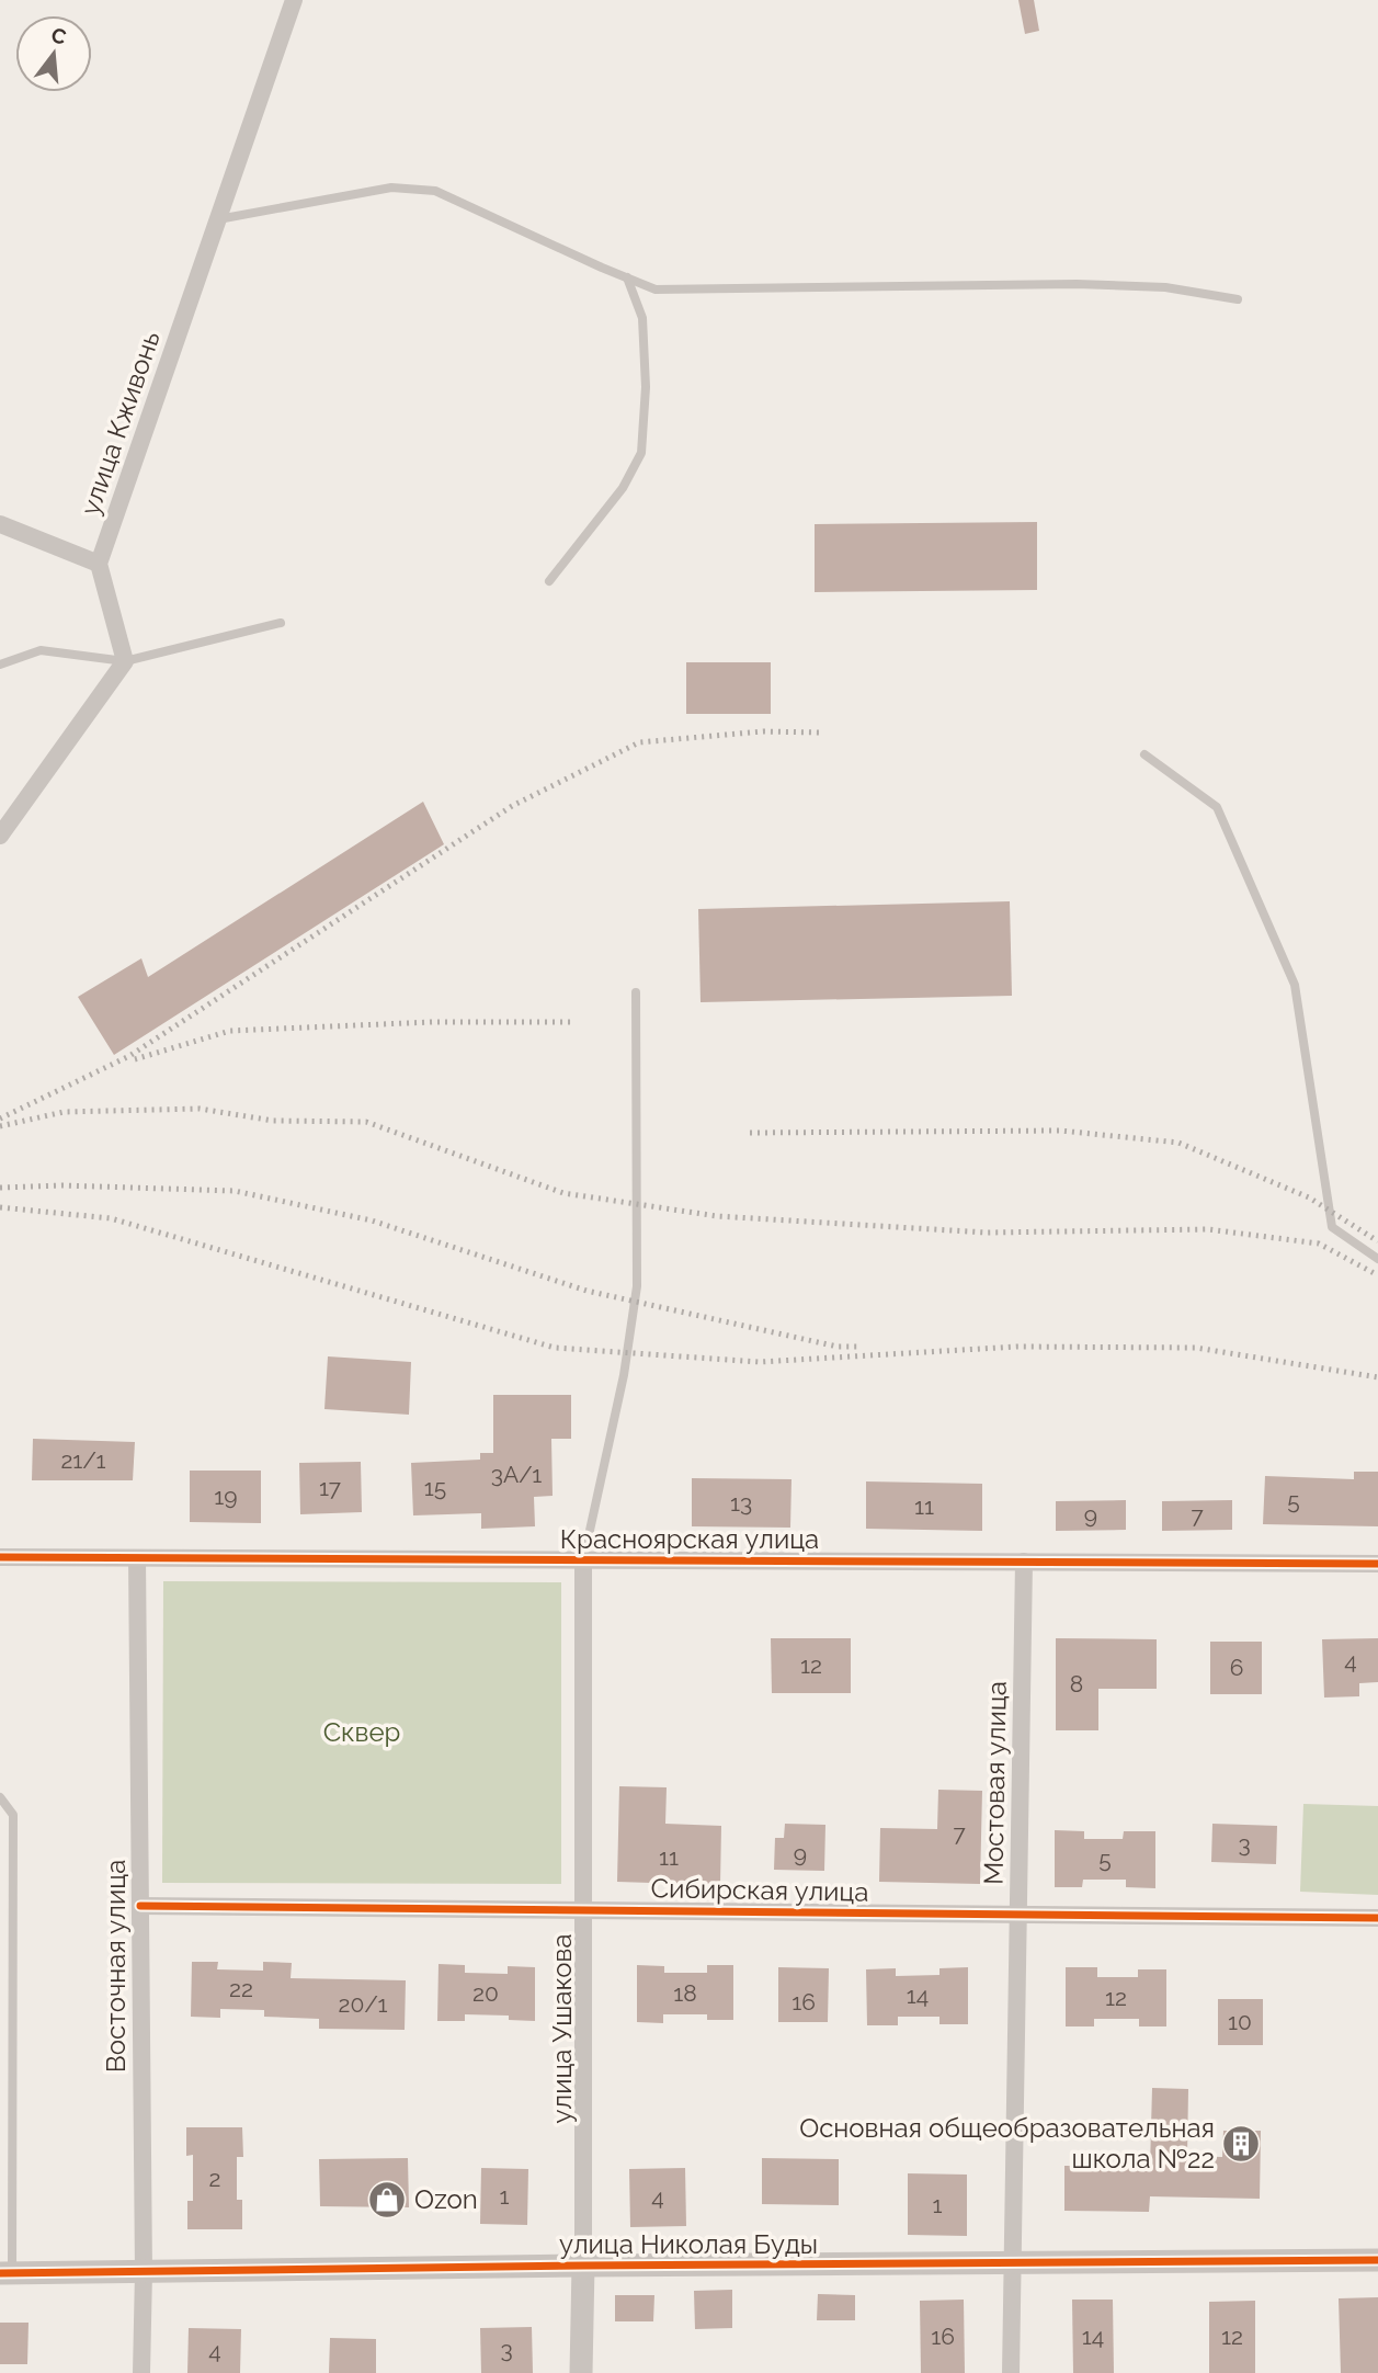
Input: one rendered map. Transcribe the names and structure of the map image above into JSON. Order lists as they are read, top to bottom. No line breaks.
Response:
{"streets":{"street":["улица Кживонь","Красноярская улица","Мостовая улица","Сибирская улица","Восточная улица","улица Ушакова","улица Николая Буды"]},"crossings":[["Красноярская улица","Мостовая улица"],["Красноярская улица","Восточная улица"],["Красноярская улица","улица Ушакова"],["Мостовая улица","Сибирская улица"],["Мостовая улица","улица Николая Буды"],["Сибирская улица","Восточная улица"],["Сибирская улица","улица Ушакова"],["Восточная улица","улица Николая Буды"],["улица Ушакова","улица Николая Буды"]],"parks":["Сквер"],"places":{"building":["Основная общеобразовательная школа №22"],"shop":["Ozon"]},"house_numbers":["21/1","3А/1","17","15","19","5","13","11","9","7","4","12","6","8","7","3","9","11","5","22","20","18","14","12","16","20/1","10","2","1","4","1","16","14","12","3","4"],"north":"top"}
